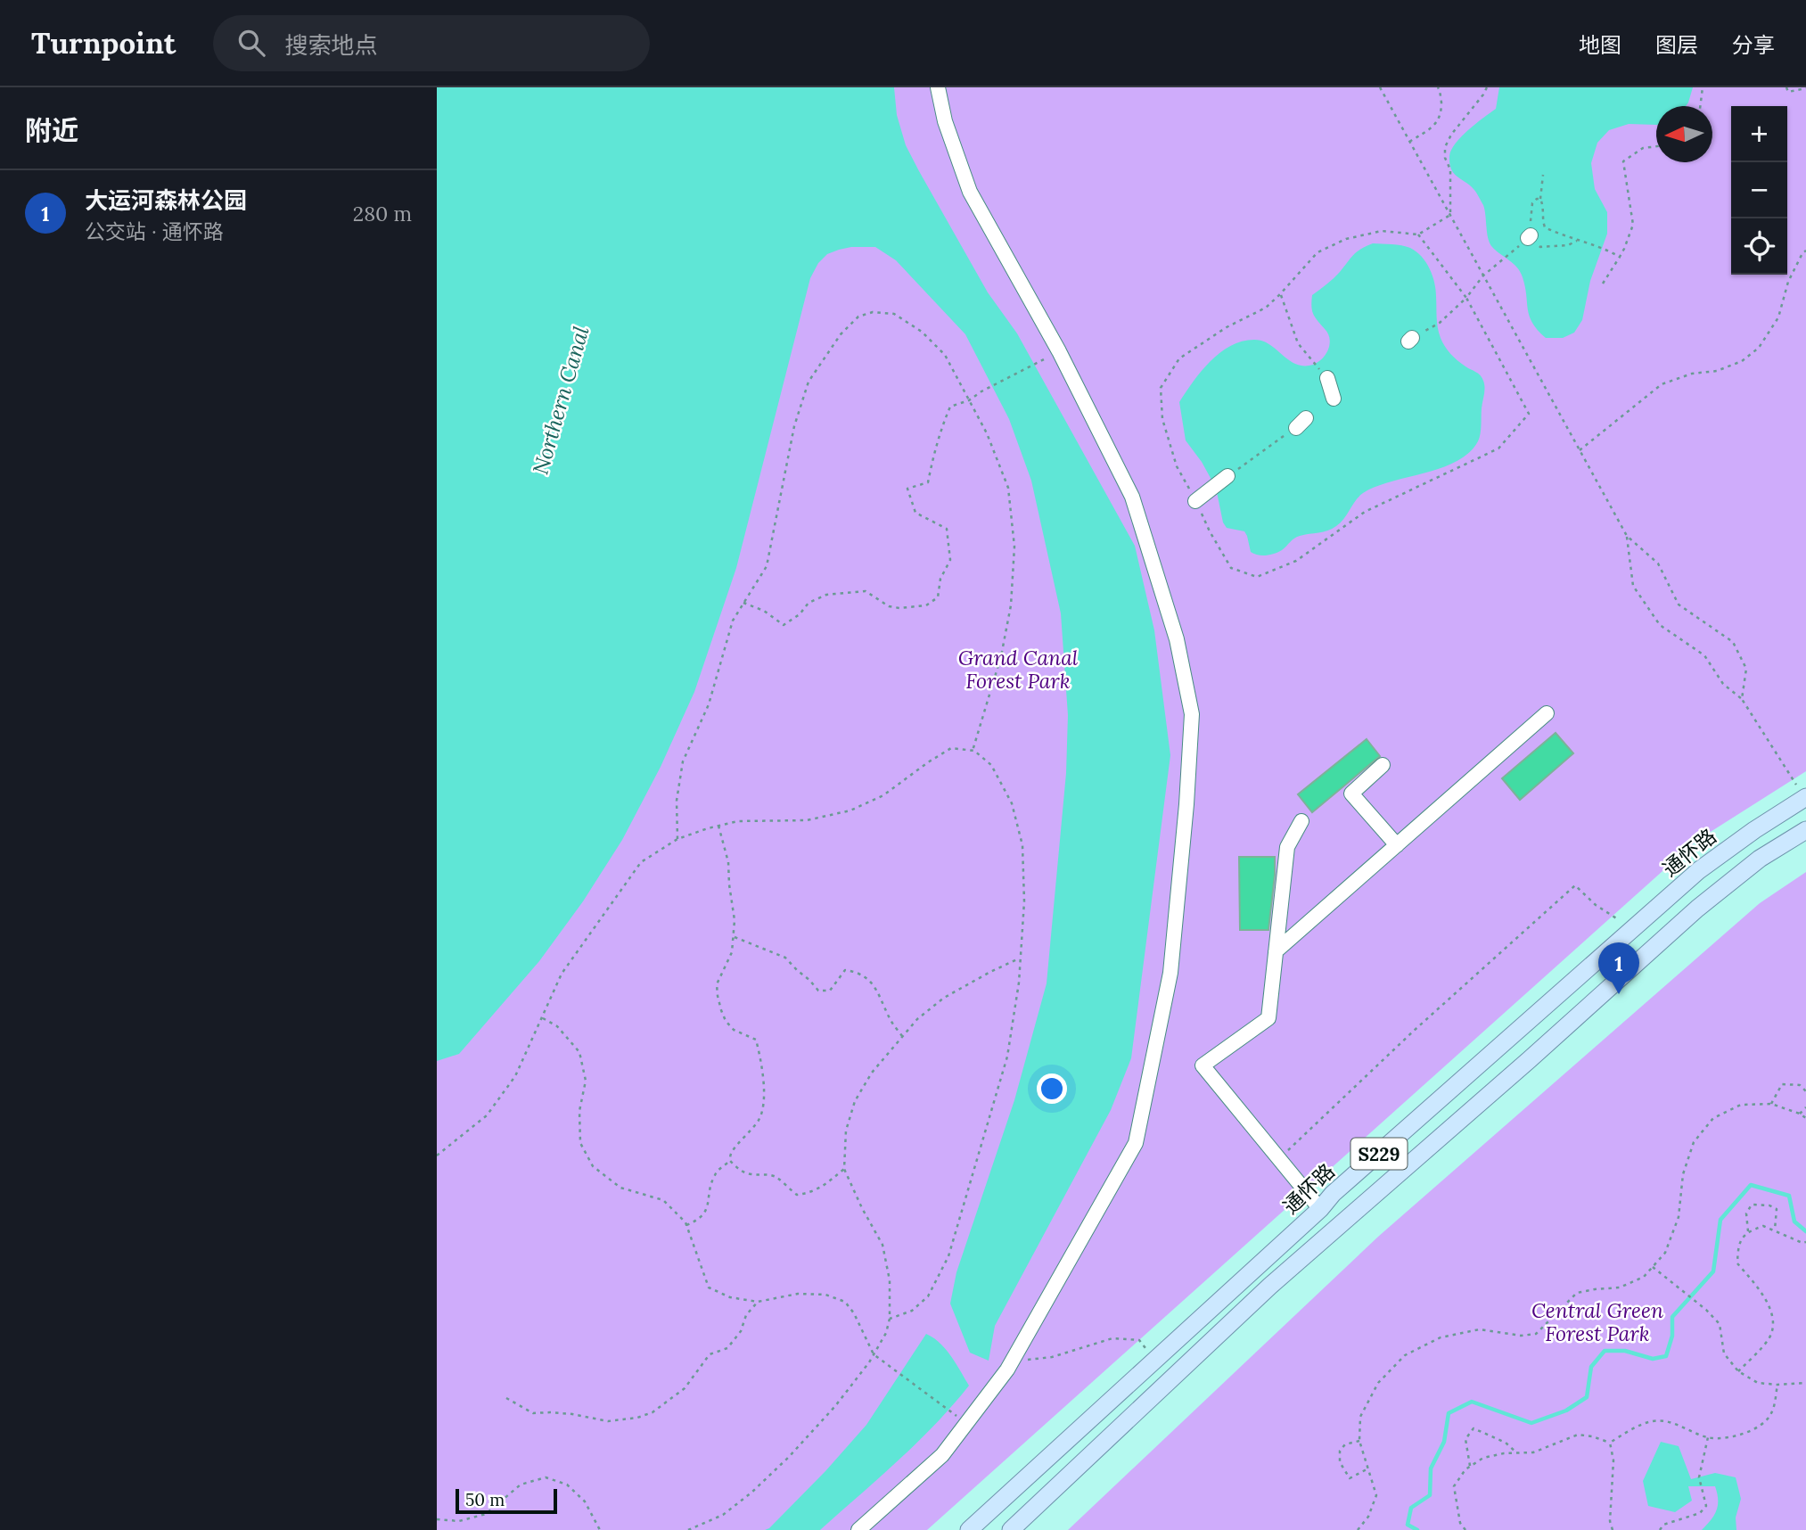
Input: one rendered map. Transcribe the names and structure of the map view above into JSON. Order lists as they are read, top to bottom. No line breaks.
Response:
{"streets":{"main road":["通怀路","S229"]},"water":["Northern Canal"],"parks":["Grand Canal Forest Park","Central Green Forest Park"],"scale_bar":"50 m","north":"left","page":{"header":"Turnpoint","search":"搜索地点","nav":["地图","图层","分享"],"heading":"附近","map_buttons":["+","−"],"list":[{"mark":"1","name":"大运河森林公园","note":"公交站 · 通怀路","value":"280 m"}],"pins":"1","scale":"50 m"}}
